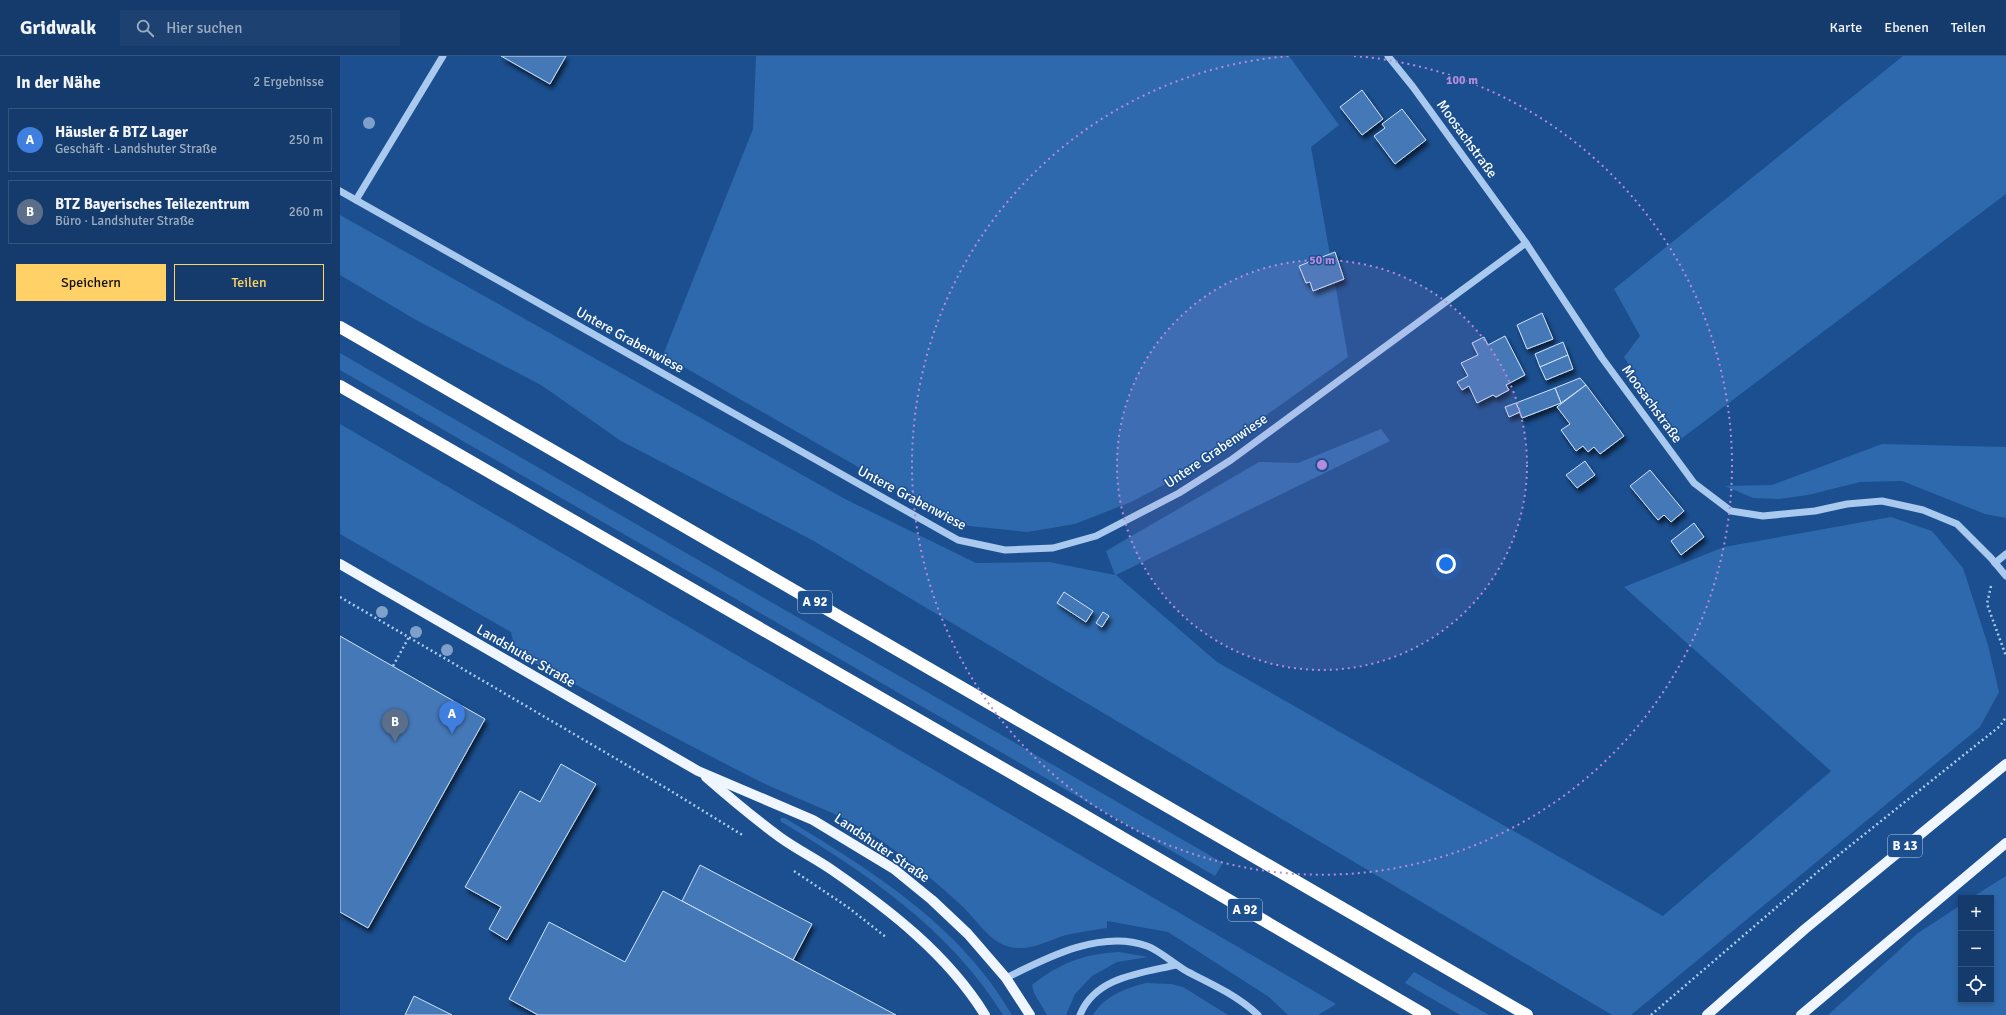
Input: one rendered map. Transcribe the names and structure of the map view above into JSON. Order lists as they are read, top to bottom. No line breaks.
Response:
{"streets":{"highway":["A 92"],"main road":["Landshuter Straße","B 13"],"street":["Moosachstraße","Untere Grabenwiese"]},"crossings":[["Moosachstraße","Untere Grabenwiese"]],"page":{"header":"Gridwalk","search":"Hier suchen","nav":["Karte","Ebenen","Teilen"],"heading":["In der Nähe","2 Ergebnisse"],"list":[{"mark":"A","name":"Häusler & BTZ Lager","note":"Geschäft · Landshuter Straße","value":"250 m"},{"mark":"B","name":"BTZ Bayerisches Teilezentrum","note":"Büro · Landshuter Straße","value":"260 m"}],"buttons":["Speichern","Teilen"],"pins":["A","B"],"map_buttons":["+","−"]},"rings":["100 m","50 m"]}
